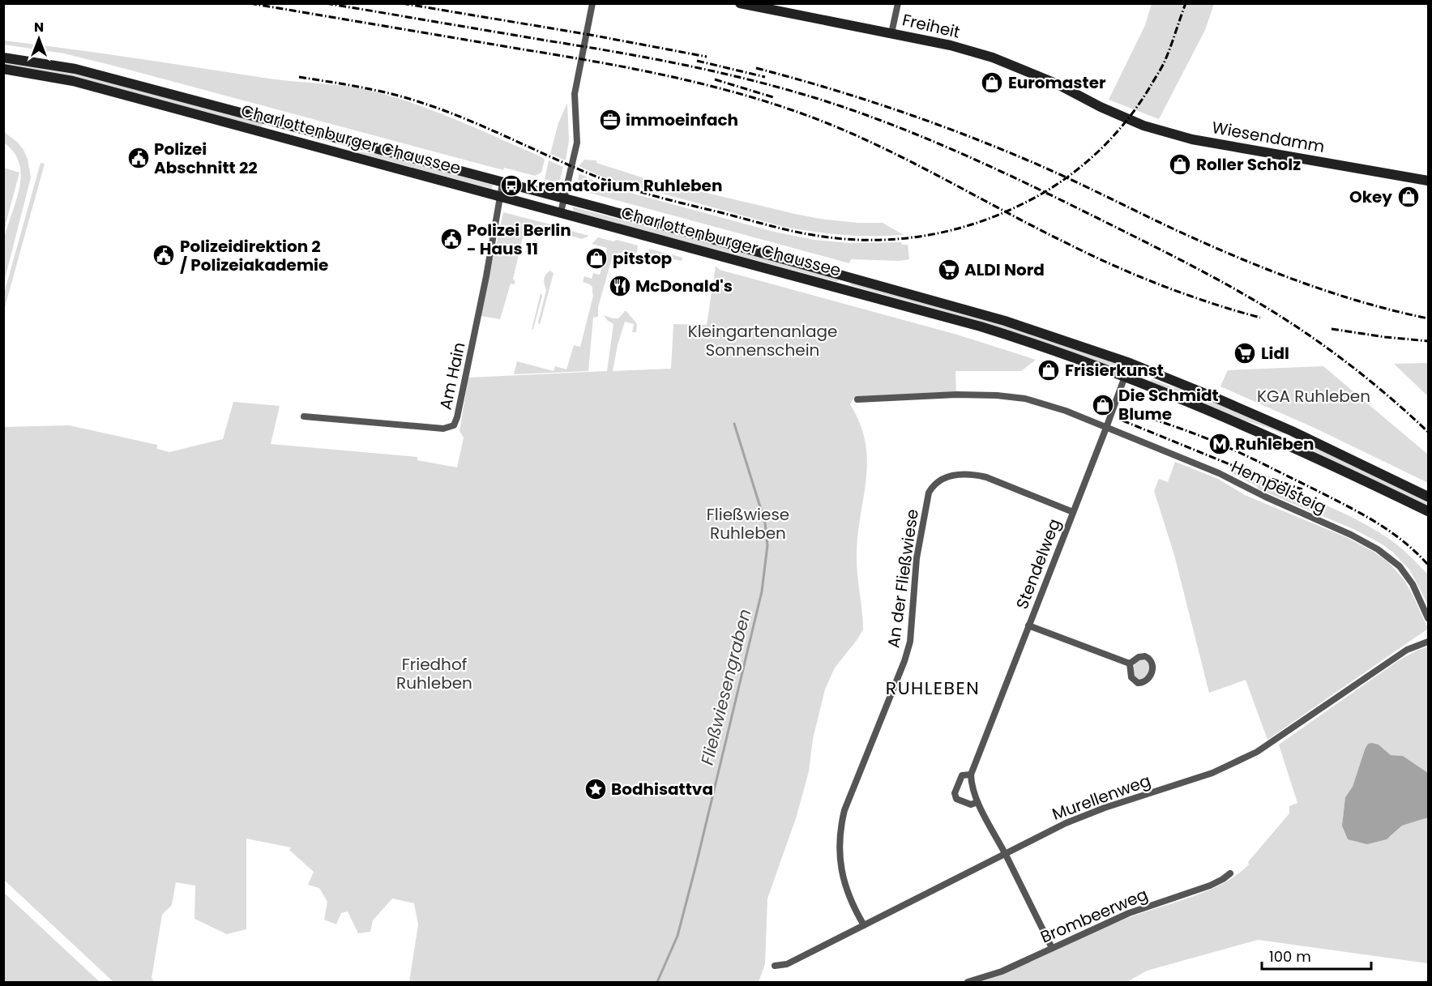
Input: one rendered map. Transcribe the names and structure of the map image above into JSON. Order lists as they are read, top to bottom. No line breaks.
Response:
{"streets":{"main road":["Freiheit","Wiesendamm","Charlottenburger Chaussee"],"street":["Am Hain","Hempelsteig","Stendelweg","An der Fließwiese","Murellenweg","Brombeerweg"]},"crossings":[["Freiheit","Wiesendamm"],["Charlottenburger Chaussee","Am Hain"],["Charlottenburger Chaussee","Stendelweg"],["Hempelsteig","Stendelweg"],["Stendelweg","An der Fließwiese"],["An der Fließwiese","Murellenweg"]],"districts":["RUHLEBEN"],"water":["Fließwiesengraben"],"parks":["Kleingartenanlage Sonnenschein","KGA Ruhleben","Fließwiese Ruhleben","Friedhof Ruhleben"],"places":{"shop":["Euromaster","Roller Scholz","Okey","pitstop","Frisierkunst","Die Schmidt Blume"],"office":["immoeinfach"],"public building":["Polizei Abschnitt 22","Polizei Berlin - Haus 11","Polizeidirektion 2 / Polizeiakademie"],"bus stop":["Krematorium Ruhleben"],"supermarket":["ALDI Nord","Lidl"],"restaurant":["McDonald's"],"metro station":["Ruhleben"],"place":["Bodhisattva"]},"scale_bar":"100 m","north":"top"}
